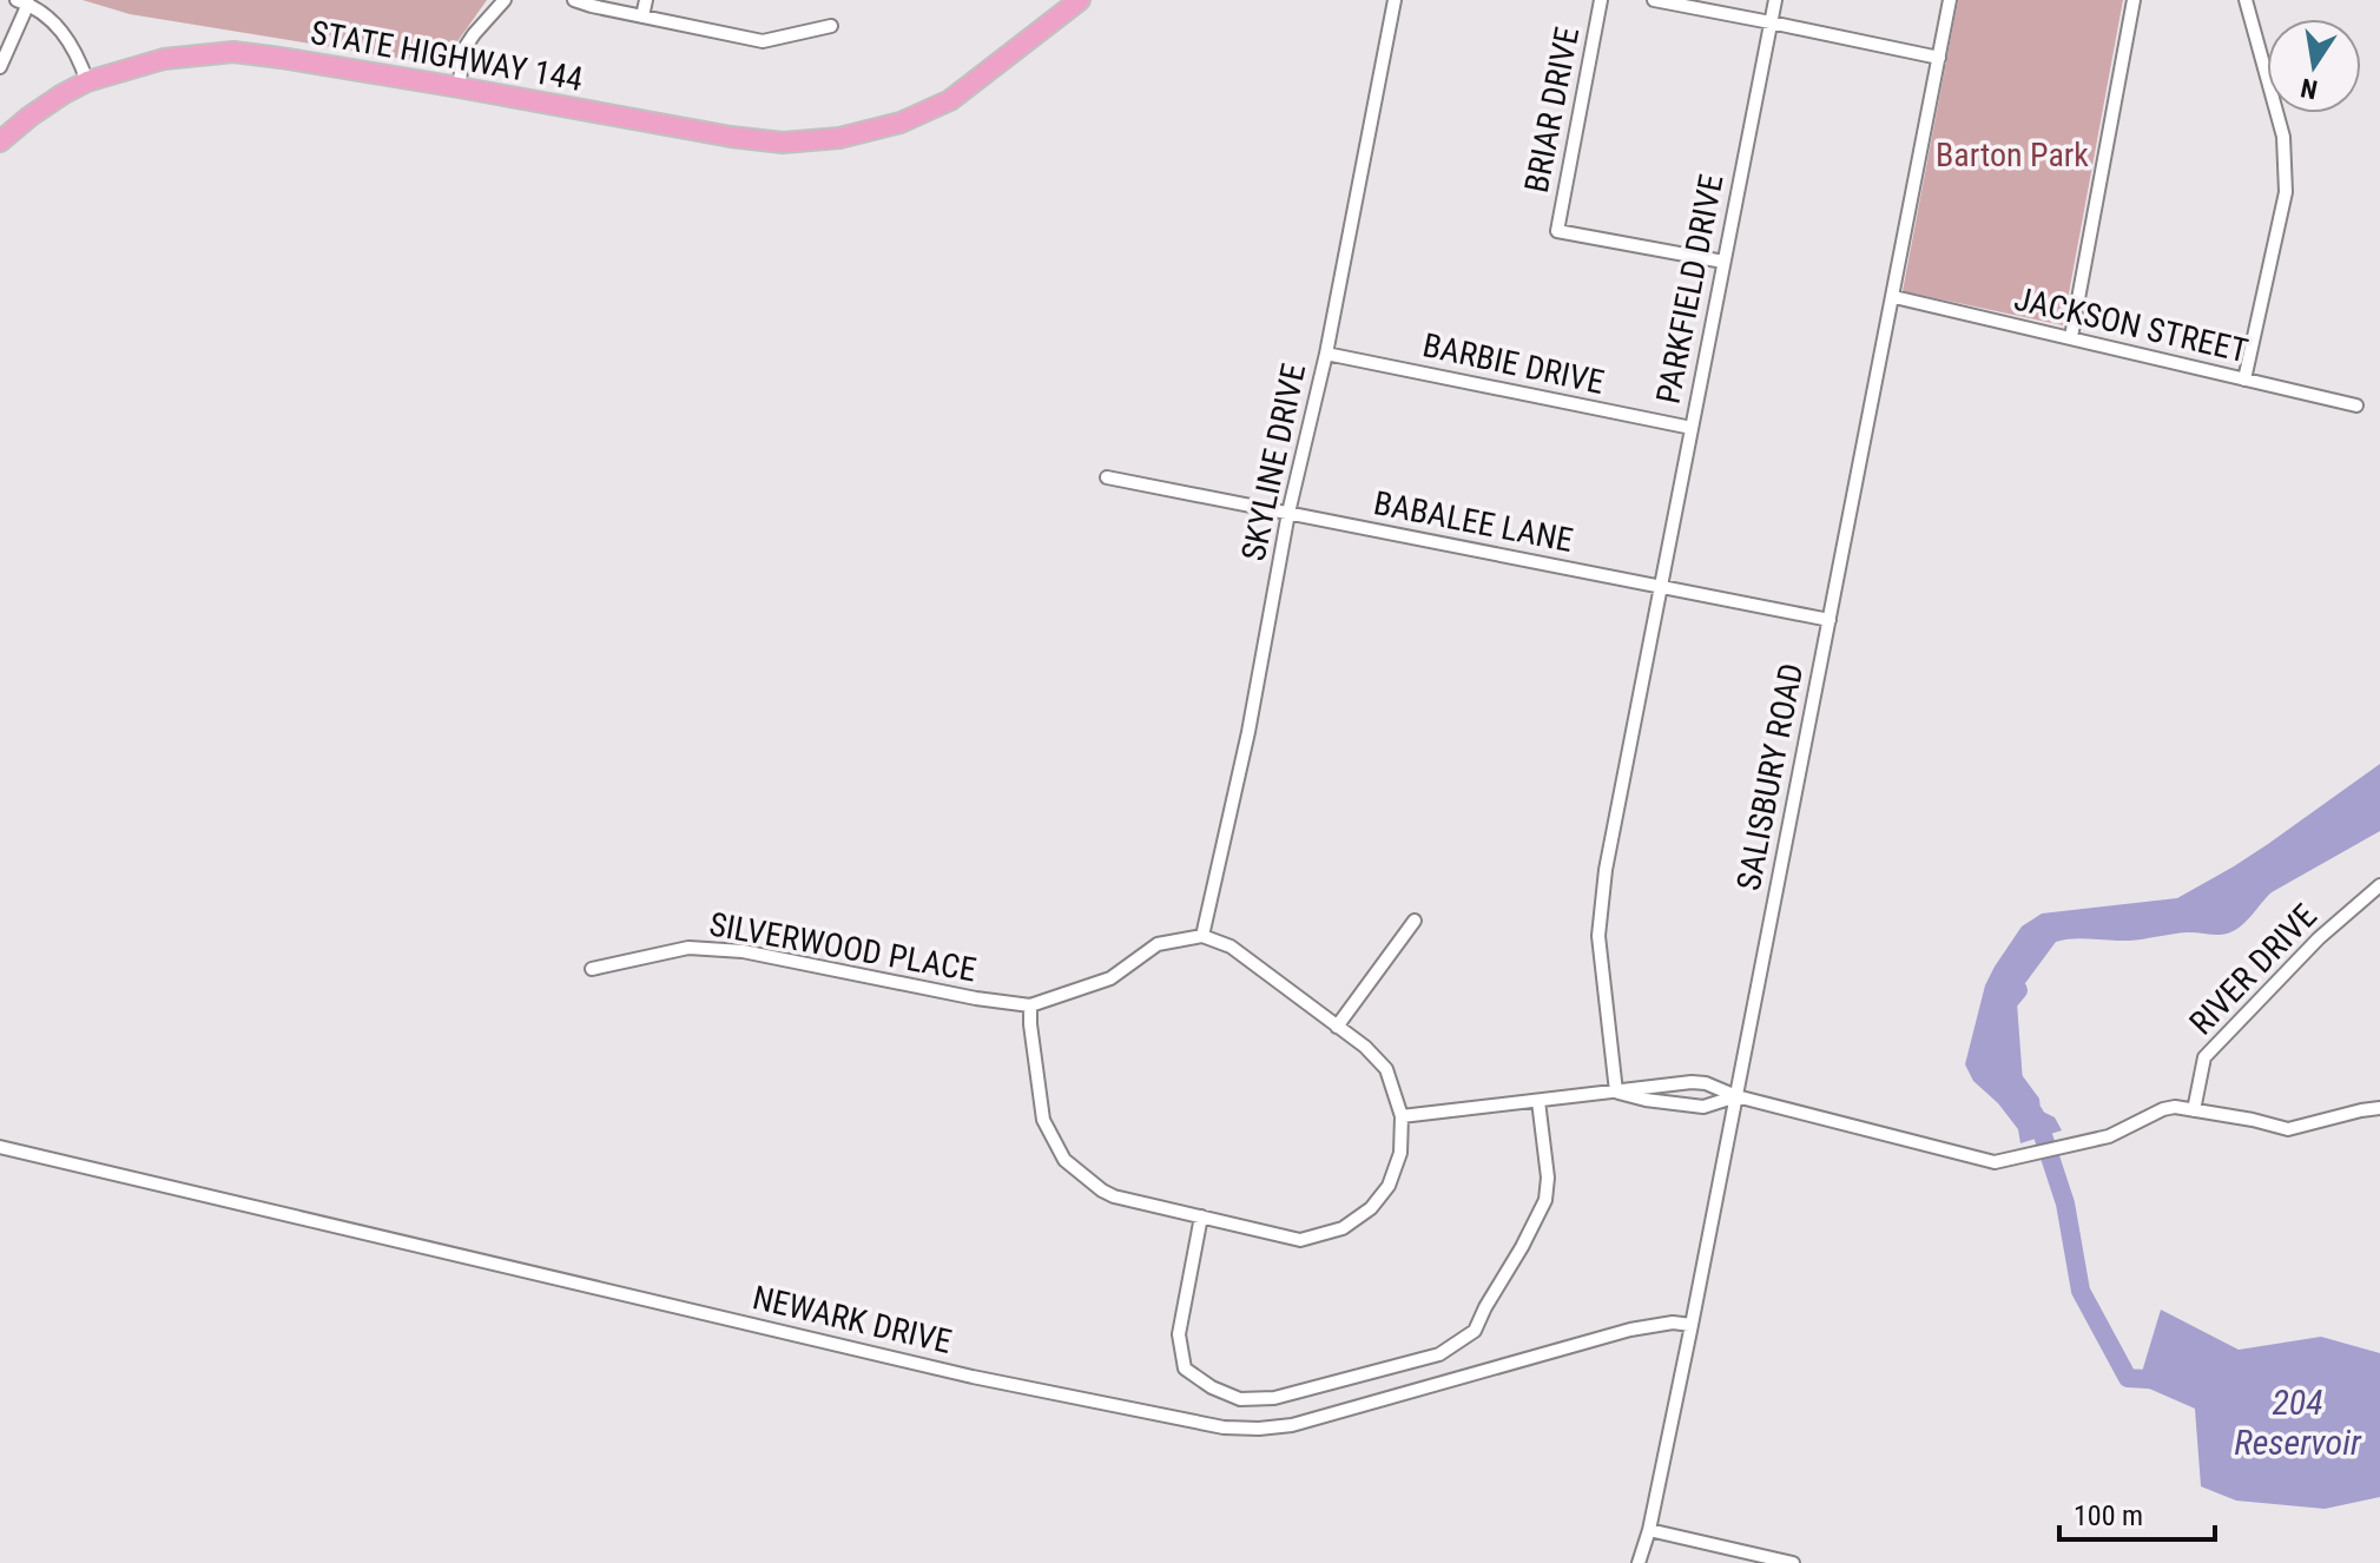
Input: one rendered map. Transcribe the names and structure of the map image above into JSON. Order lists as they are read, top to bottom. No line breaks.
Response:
{"streets":{"main road":["STATE HIGHWAY 144"],"street":["BRIAR DRIVE","PARKFIELD DRIVE","JACKSON STREET","BARBIE DRIVE","SKYLINE DRIVE","BABALEE LANE","SALISBURY ROAD","SILVERWOOD PLACE","RIVER DRIVE","NEWARK DRIVE"]},"crossings":[["BRIAR DRIVE","PARKFIELD DRIVE"],["PARKFIELD DRIVE","BARBIE DRIVE"],["PARKFIELD DRIVE","BABALEE LANE"],["JACKSON STREET","SALISBURY ROAD"],["BARBIE DRIVE","SKYLINE DRIVE"],["SKYLINE DRIVE","BABALEE LANE"],["SKYLINE DRIVE","SILVERWOOD PLACE"],["BABALEE LANE","SALISBURY ROAD"],["SALISBURY ROAD","NEWARK DRIVE"]],"water":["204 Reservoir"],"parks":["Barton Park"],"scale_bar":"100 m","north":"bottom"}
